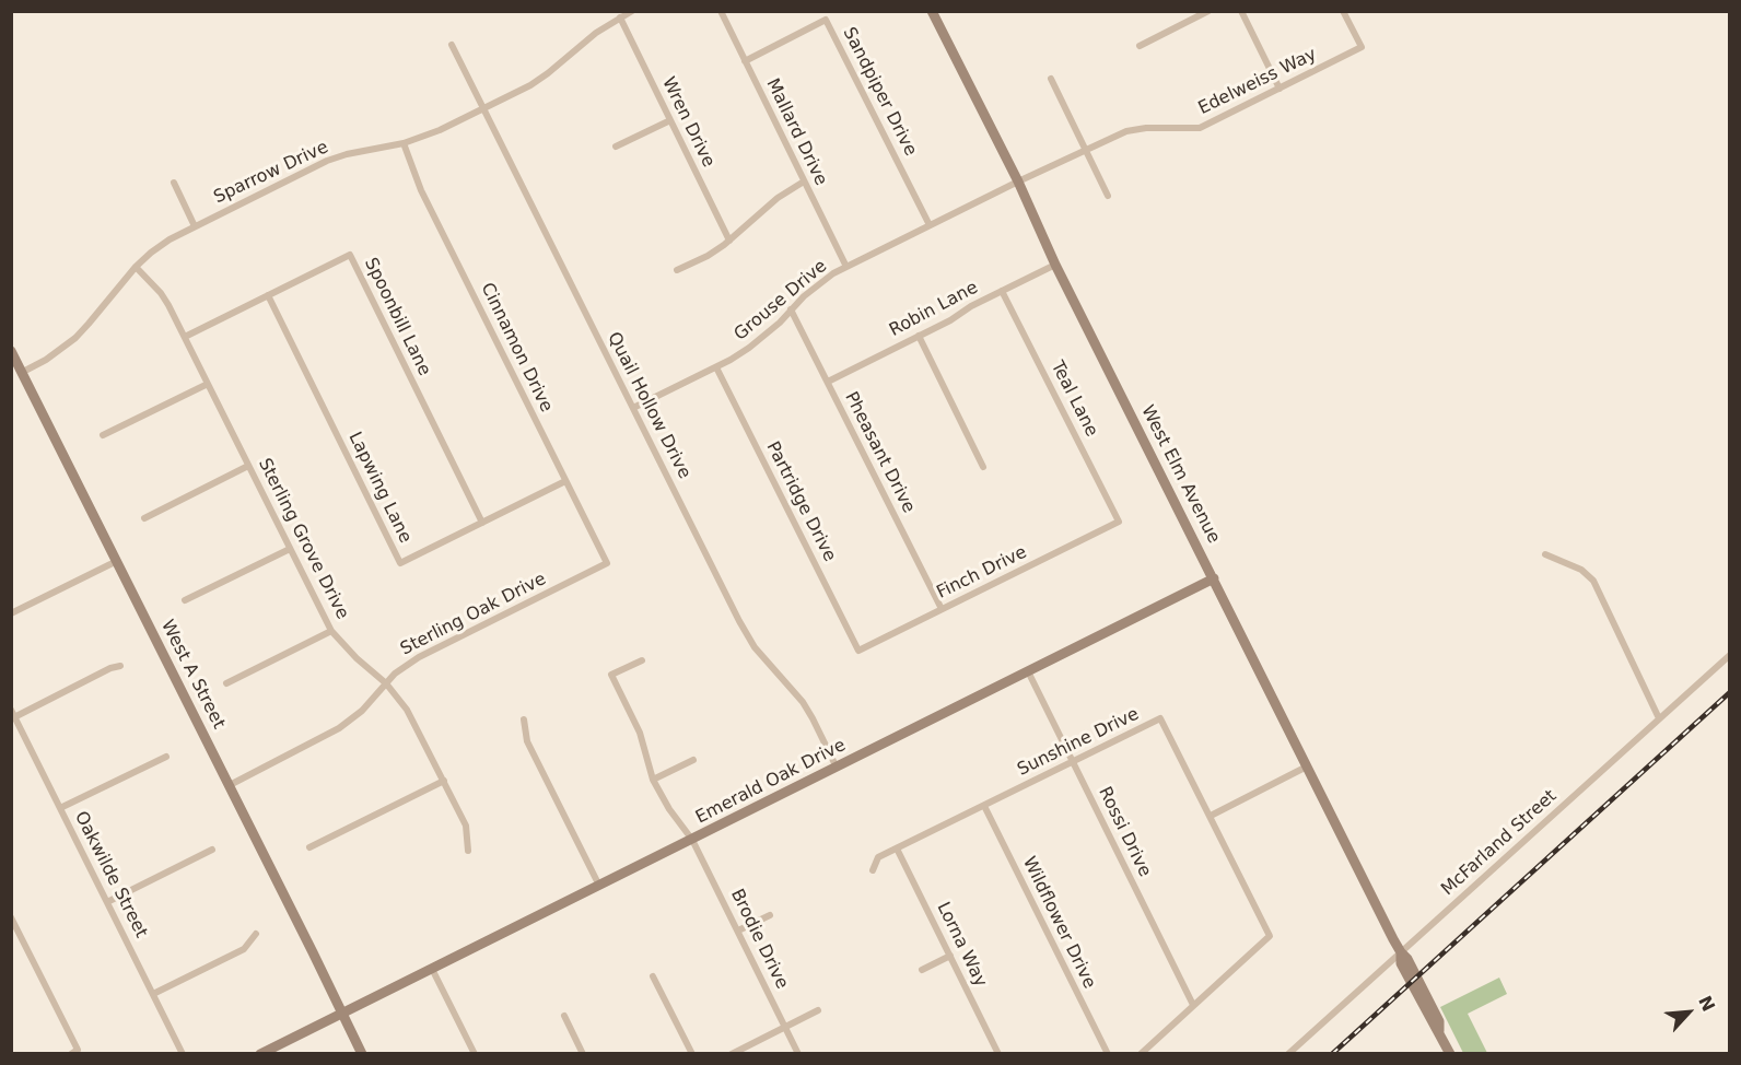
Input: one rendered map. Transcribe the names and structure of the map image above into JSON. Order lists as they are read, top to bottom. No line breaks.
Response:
{"streets":{"street":["Edelweiss Way","Sandpiper Drive","Wren Drive","Mallard Drive","Sparrow Drive","Grouse Drive","Robin Lane","Spoonbill Lane","Cinnamon Drive","Teal Lane","Quail Hollow Drive","Pheasant Drive","West Elm Avenue","Lapwing Lane","Partridge Drive","Sterling Grove Drive","Finch Drive","Sterling Oak Drive","West A Street","Sunshine Drive","Emerald Oak Drive","Rossi Drive","McFarland Street","Oakwilde Street","Wildflower Drive","Brodie Drive","Lorna Way"]},"crossings":[["Edelweiss Way","Grouse Drive"],["Edelweiss Way","West Elm Avenue"],["Sandpiper Drive","Mallard Drive"],["Sandpiper Drive","Grouse Drive"],["Wren Drive","Sparrow Drive"],["Mallard Drive","Grouse Drive"],["Sparrow Drive","Cinnamon Drive"],["Sparrow Drive","Quail Hollow Drive"],["Sparrow Drive","Sterling Grove Drive"],["Sparrow Drive","West A Street"],["Grouse Drive","Quail Hollow Drive"],["Grouse Drive","Pheasant Drive"],["Grouse Drive","West Elm Avenue"],["Grouse Drive","Partridge Drive"],["Robin Lane","Teal Lane"],["Robin Lane","Pheasant Drive"],["Robin Lane","West Elm Avenue"],["Spoonbill Lane","Lapwing Lane"],["Spoonbill Lane","Sterling Grove Drive"],["Cinnamon Drive","Lapwing Lane"],["Cinnamon Drive","Sterling Oak Drive"],["Teal Lane","Finch Drive"],["Quail Hollow Drive","Emerald Oak Drive"],["Pheasant Drive","Finch Drive"],["West Elm Avenue","Emerald Oak Drive"],["West Elm Avenue","McFarland Street"],["Partridge Drive","Finch Drive"],["Sterling Grove Drive","Sterling Oak Drive"],["Sterling Oak Drive","West A Street"],["West A Street","Emerald Oak Drive"],["Sunshine Drive","Rossi Drive"],["Sunshine Drive","Wildflower Drive"],["Sunshine Drive","Lorna Way"],["Emerald Oak Drive","Rossi Drive"],["Emerald Oak Drive","Brodie Drive"]],"north":"top right"}
